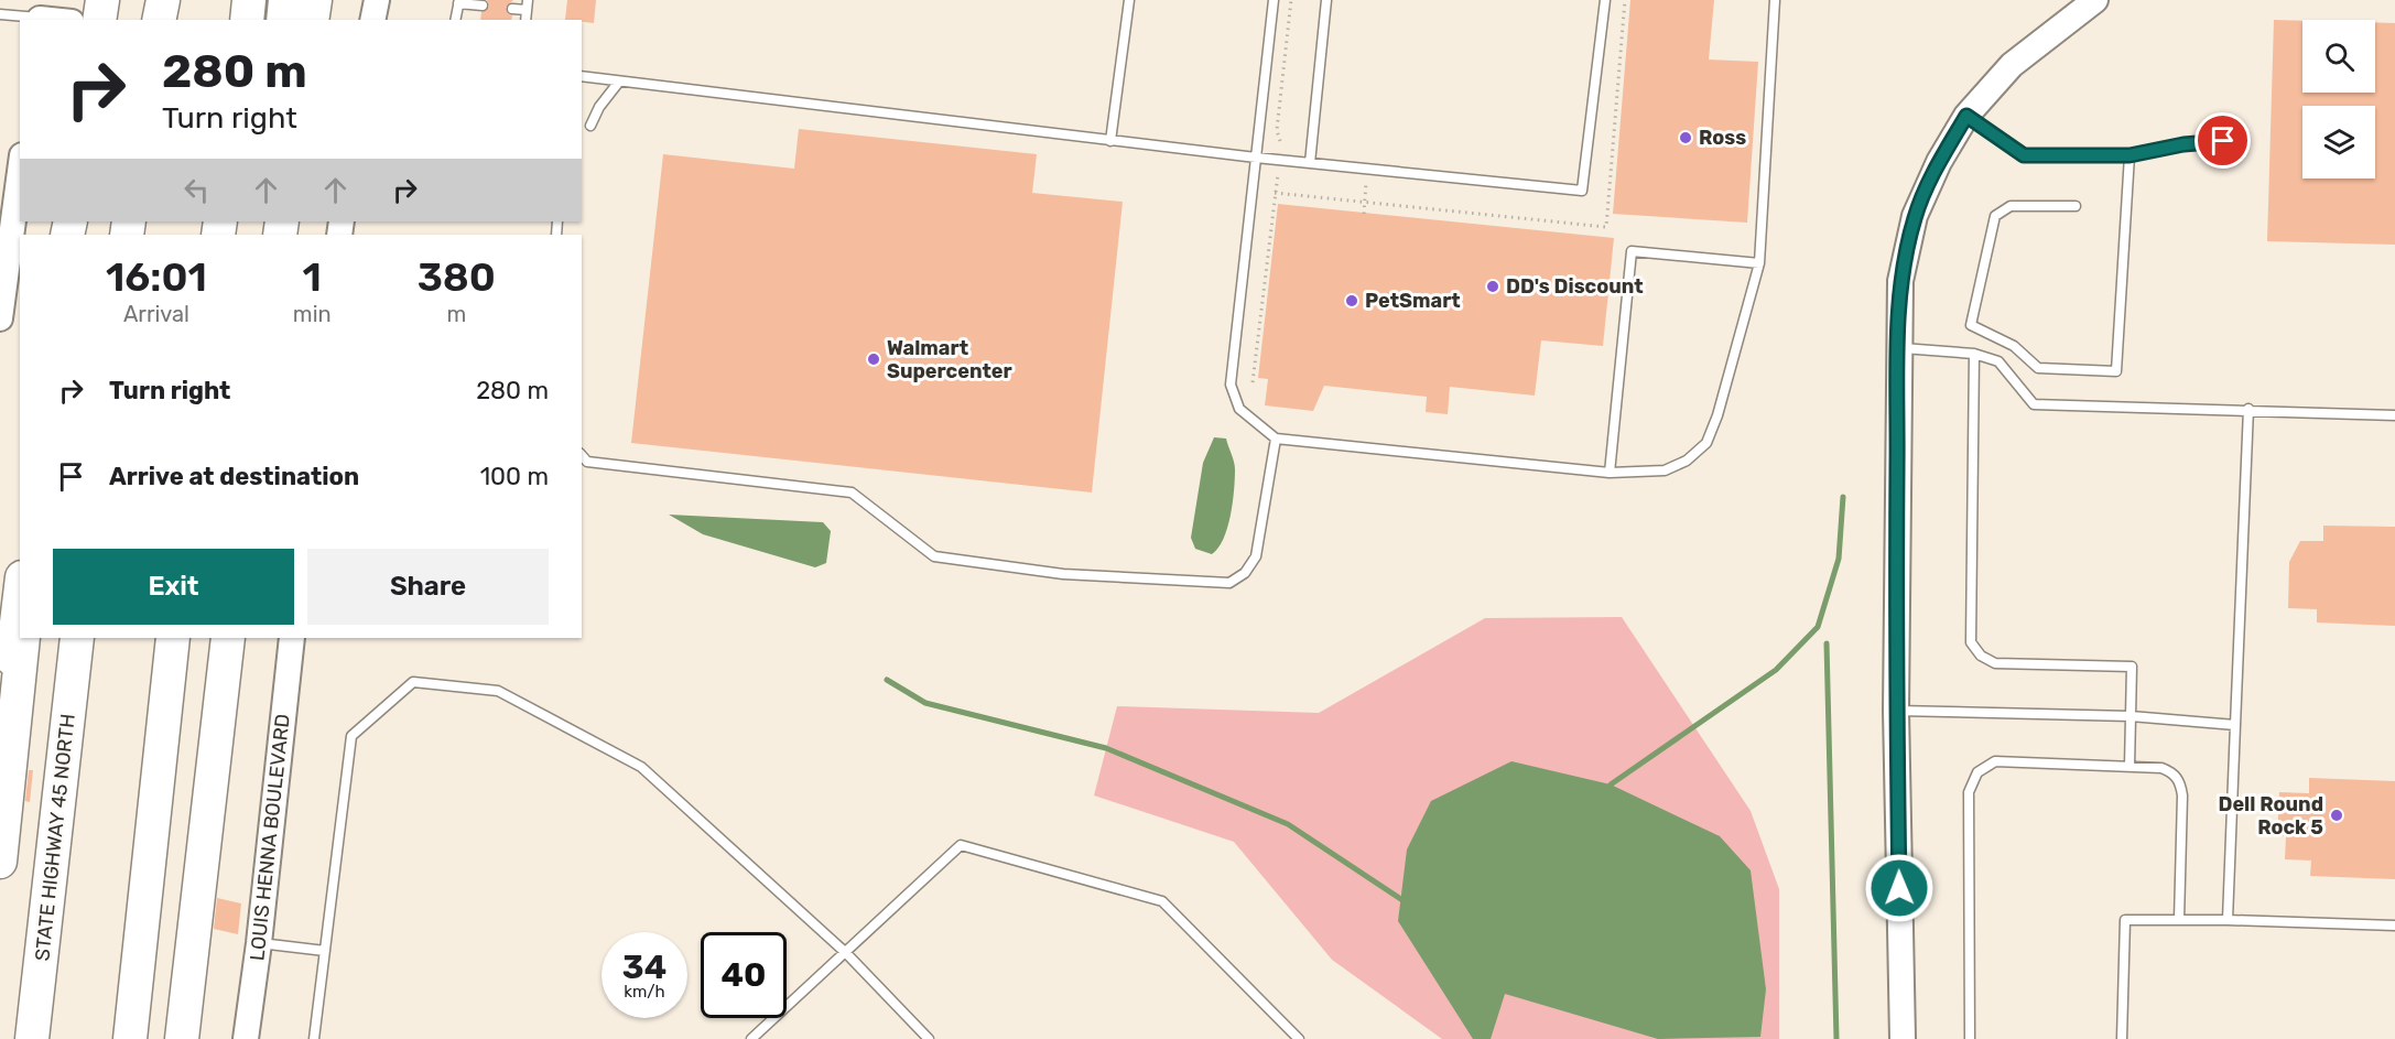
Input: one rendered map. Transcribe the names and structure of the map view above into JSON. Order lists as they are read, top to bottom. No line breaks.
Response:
{"streets":{"highway":["STATE HIGHWAY 45 NORTH"],"street":["LOUIS HENNA BOULEVARD"]},"places":["Ross","DD's Discount","PetSmart","Walmart Supercenter","Dell Round Rock 5"],"page":{"turn":["280 m","Turn right"],"eta":["16:01","Arrival","1","min","380","m"],"list":[{"name":"Turn right","value":"280 m"},{"name":"Arrive at destination","value":"100 m"}],"buttons":["Exit","Share"],"speed":"34 km/h","limit":"40"}}
